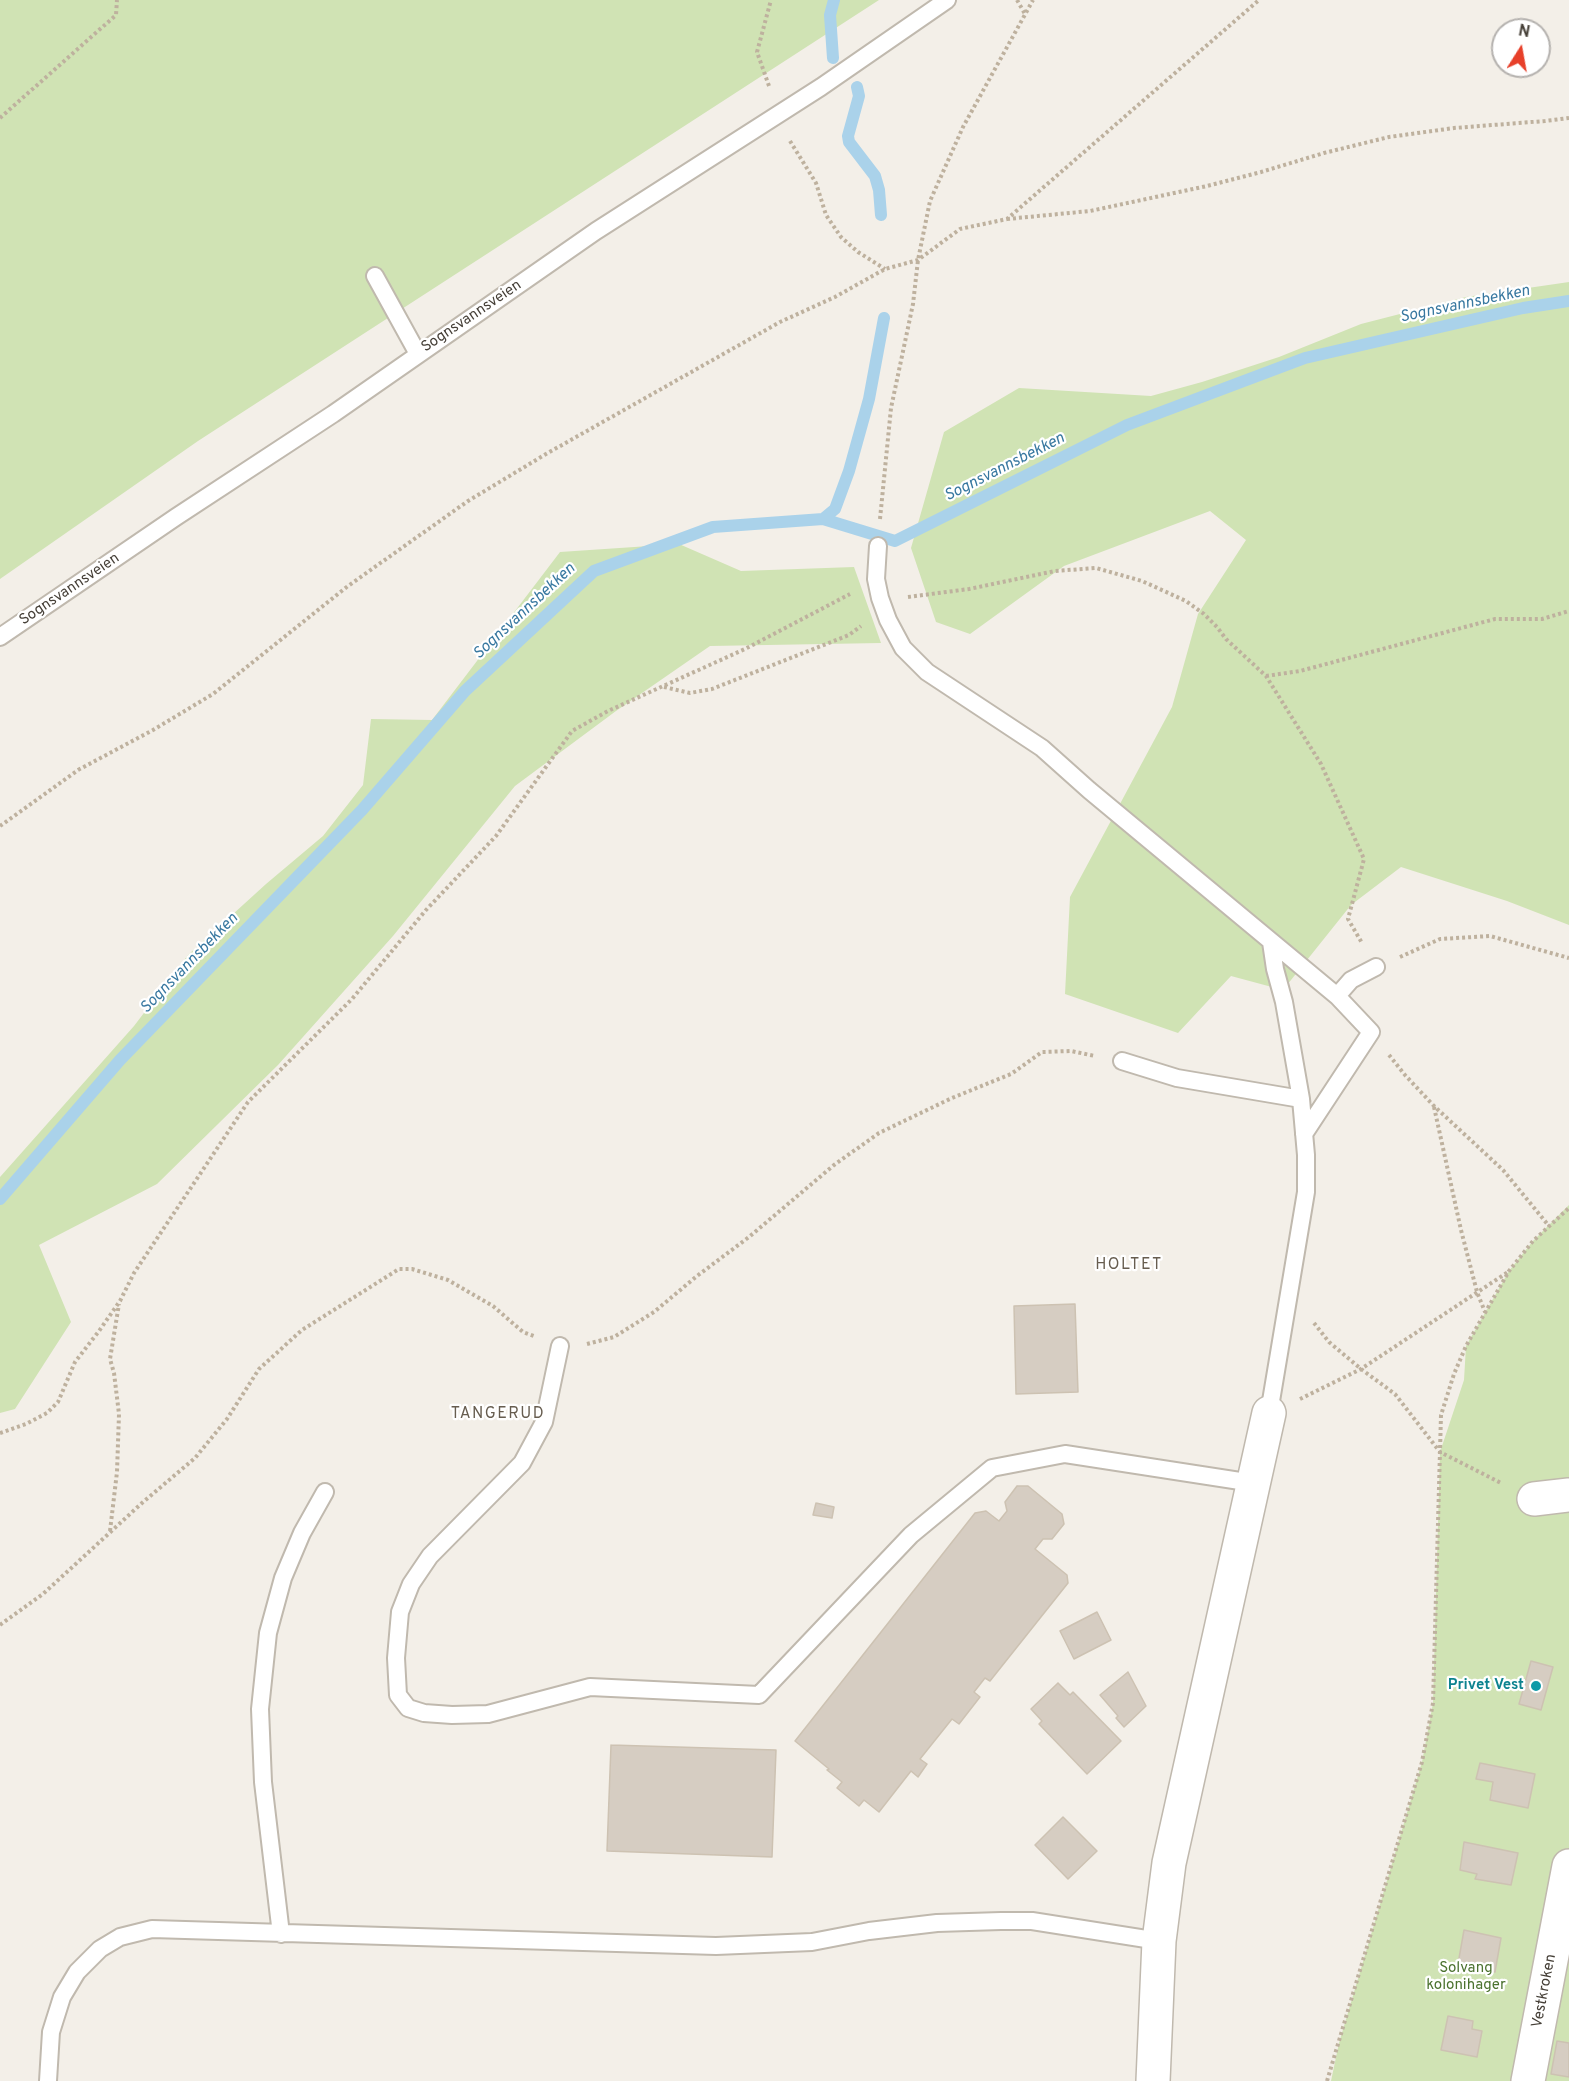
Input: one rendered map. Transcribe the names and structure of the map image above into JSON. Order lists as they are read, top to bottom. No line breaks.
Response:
{"streets":{"street":["Vestkroken"],"lane":["Sognsvannsveien"]},"districts":["HOLTET","TANGERUD"],"water":["Sognsvannsbekken"],"parks":["Solvang kolonihager"],"places":["Privet Vest"],"north":"top"}
